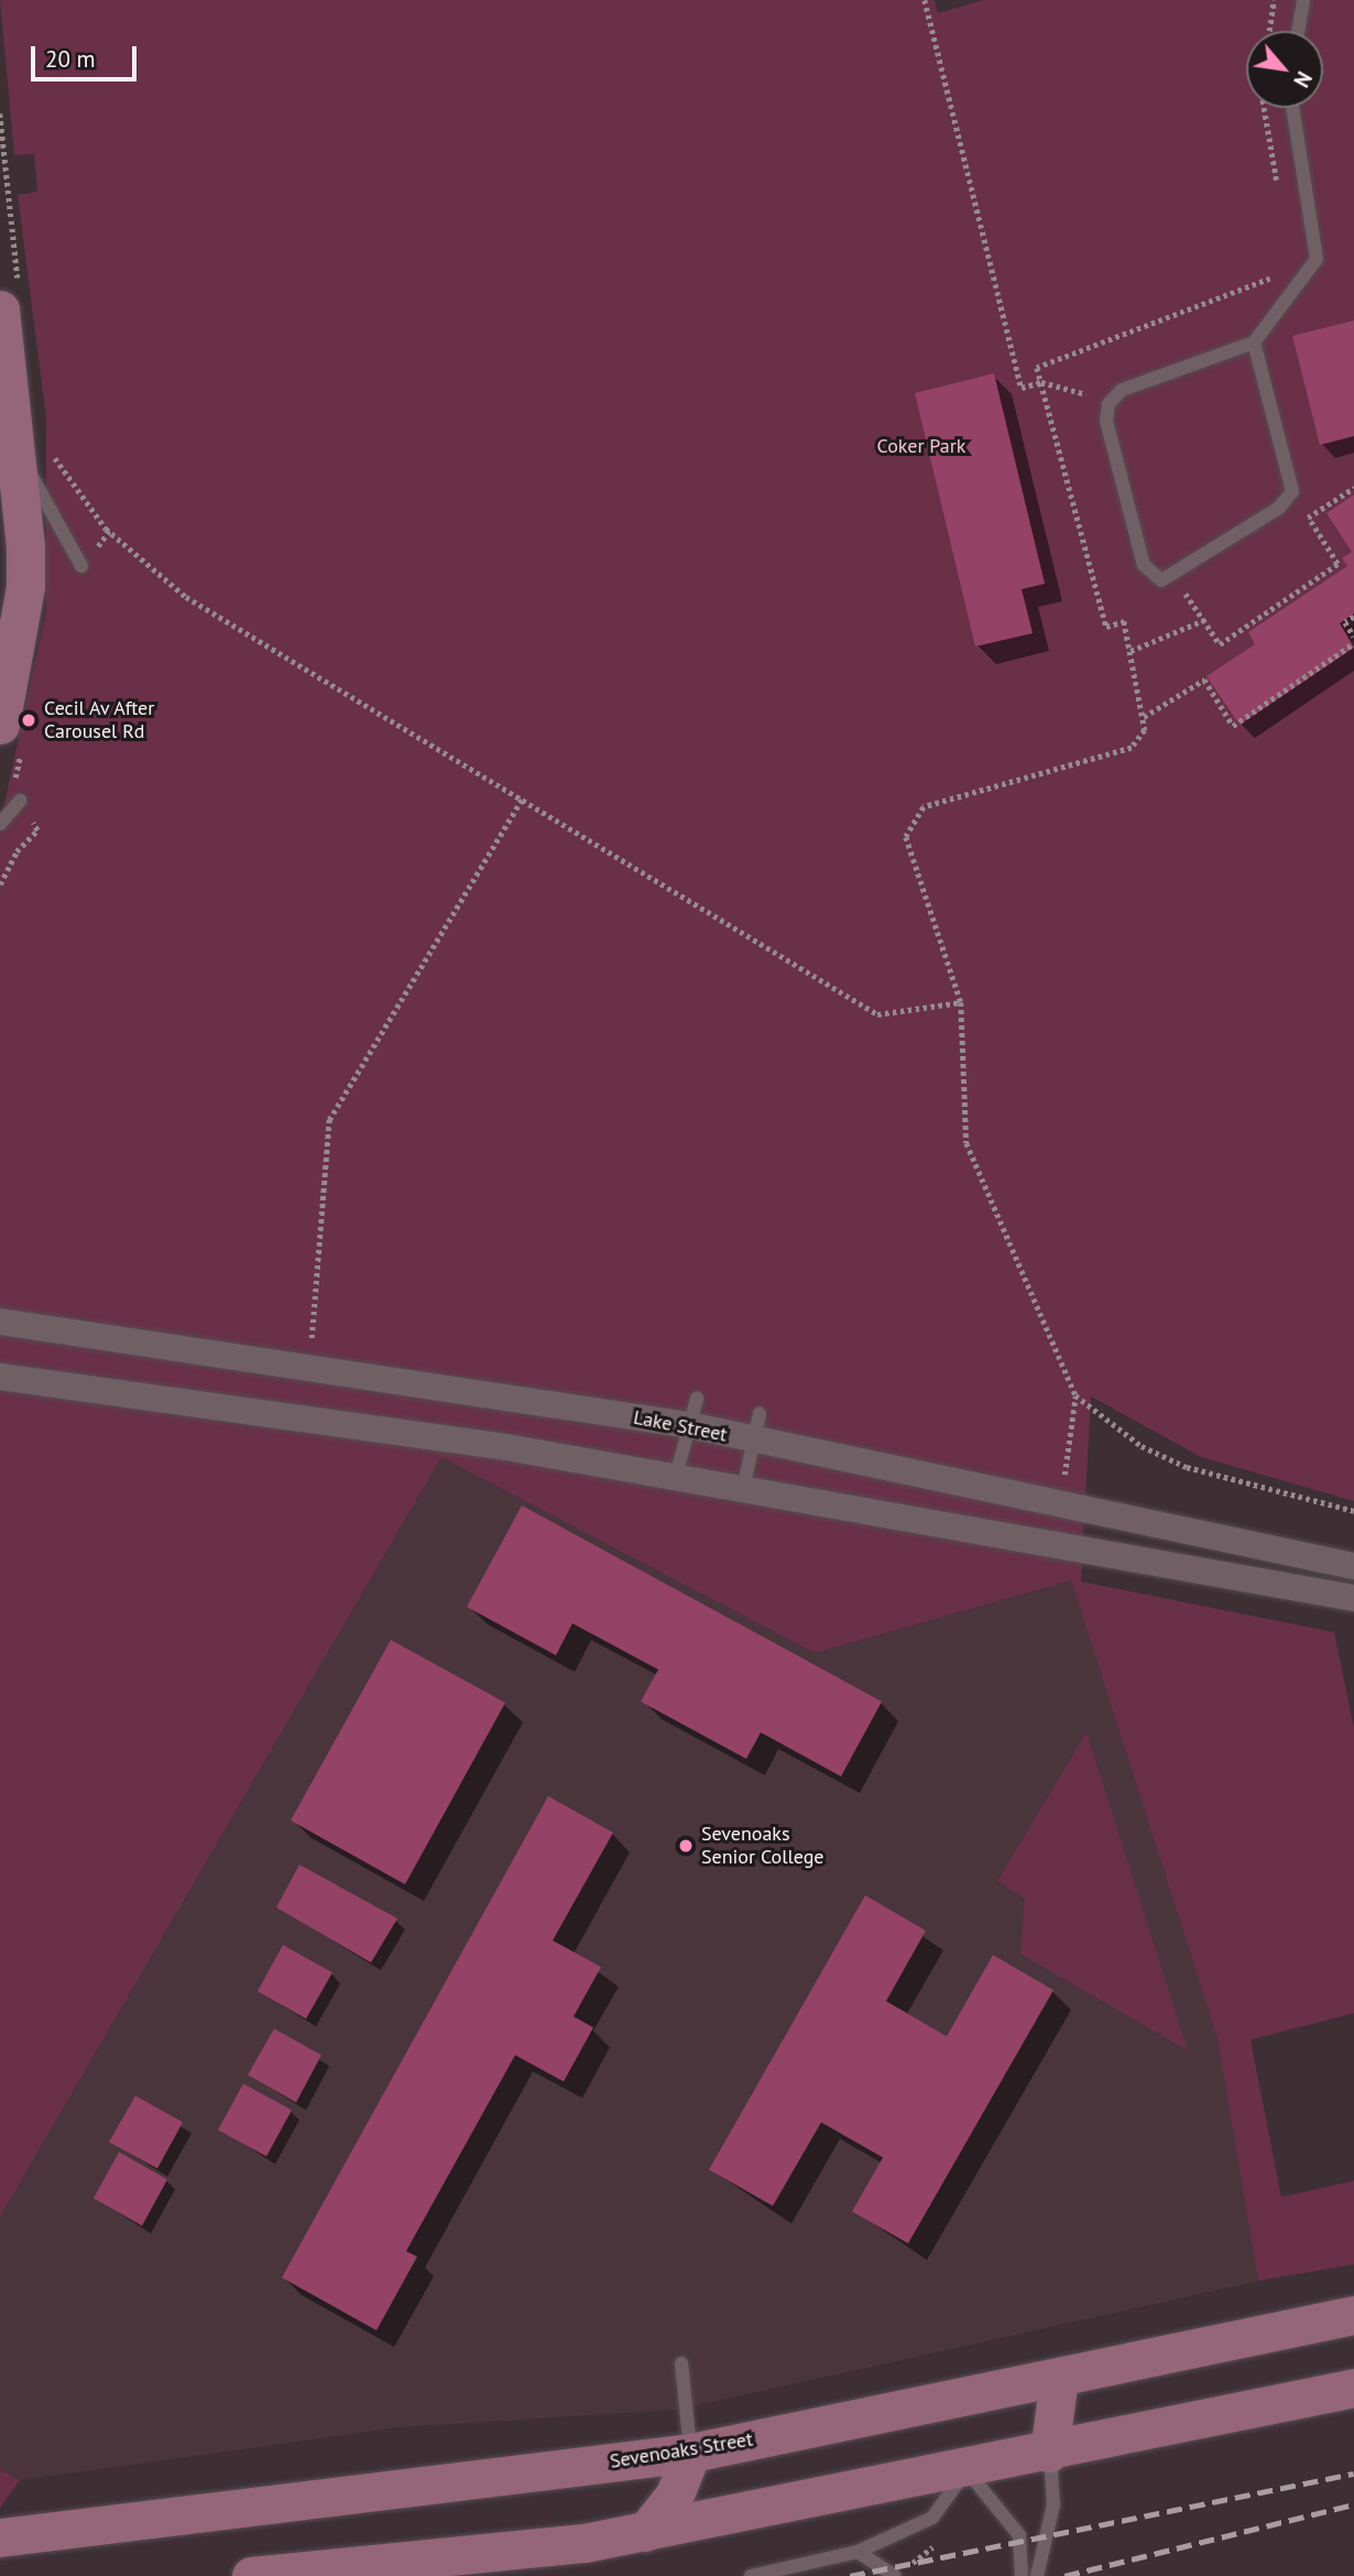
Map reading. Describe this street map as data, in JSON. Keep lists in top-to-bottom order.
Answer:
{
  "streets": {
    "main road": ["Sevenoaks Street"],
    "street": ["Lake Street"]
  },
  "parks": ["Coker Park"],
  "places": ["Cecil Av After Carousel Rd", "Sevenoaks Senior College"],
  "scale_bar": "20 m",
  "north": "bottom right"
}
